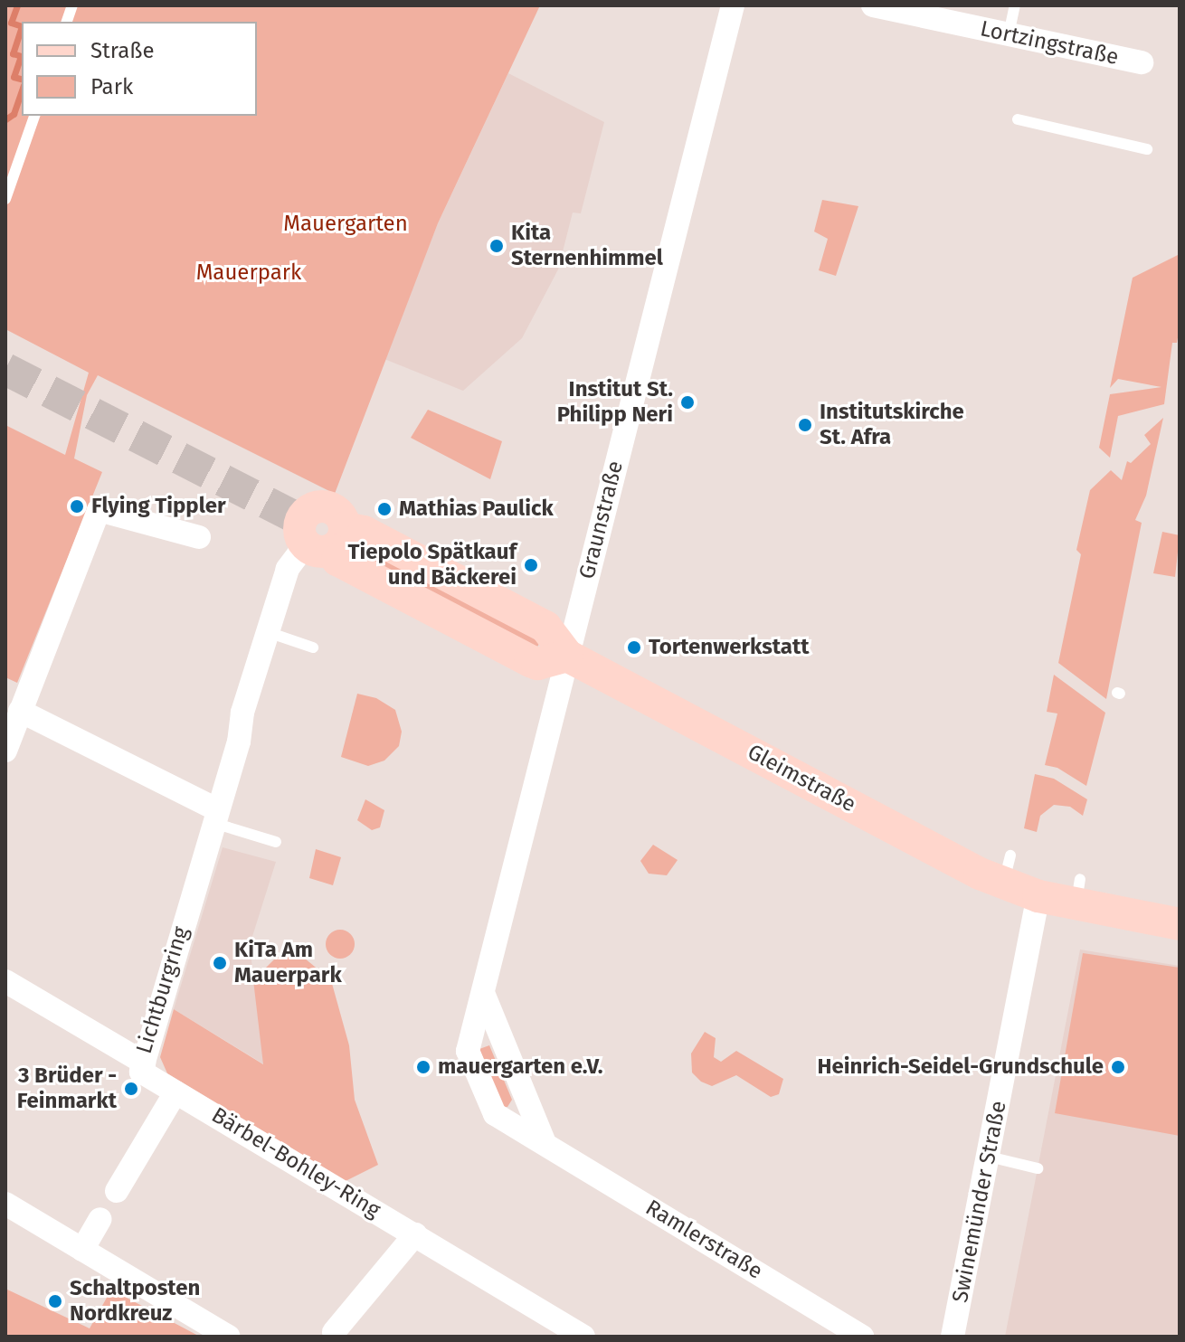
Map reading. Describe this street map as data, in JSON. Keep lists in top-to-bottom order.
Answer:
{
  "streets": {
    "street": [
      "Lortzingstraße",
      "Graunstraße",
      "Gleimstraße",
      "Lichtburgring",
      "Bärbel-Bohley-Ring",
      "Swinemünder Straße",
      "Ramlerstraße"
    ]
  },
  "crossings": [
    ["Graunstraße", "Gleimstraße"],
    ["Graunstraße", "Ramlerstraße"],
    ["Gleimstraße", "Swinemünder Straße"],
    ["Lichtburgring", "Bärbel-Bohley-Ring"]
  ],
  "parks": ["Mauergarten", "Mauerpark"],
  "places": [
    "Kita Sternenhimmel",
    "Institut St. Philipp Neri",
    "Institutskirche St. Afra",
    "Flying Tippler",
    "Mathias Paulick",
    "Tiepolo Spätkauf und Bäckerei",
    "Tortenwerkstatt",
    "KiTa Am Mauerpark",
    "mauergarten e.V.",
    "Heinrich-Seidel-Grundschule",
    "3 Brüder - Feinmarkt",
    "Schaltposten Nordkreuz"
  ],
  "legend": ["Straße", "Park"]
}
